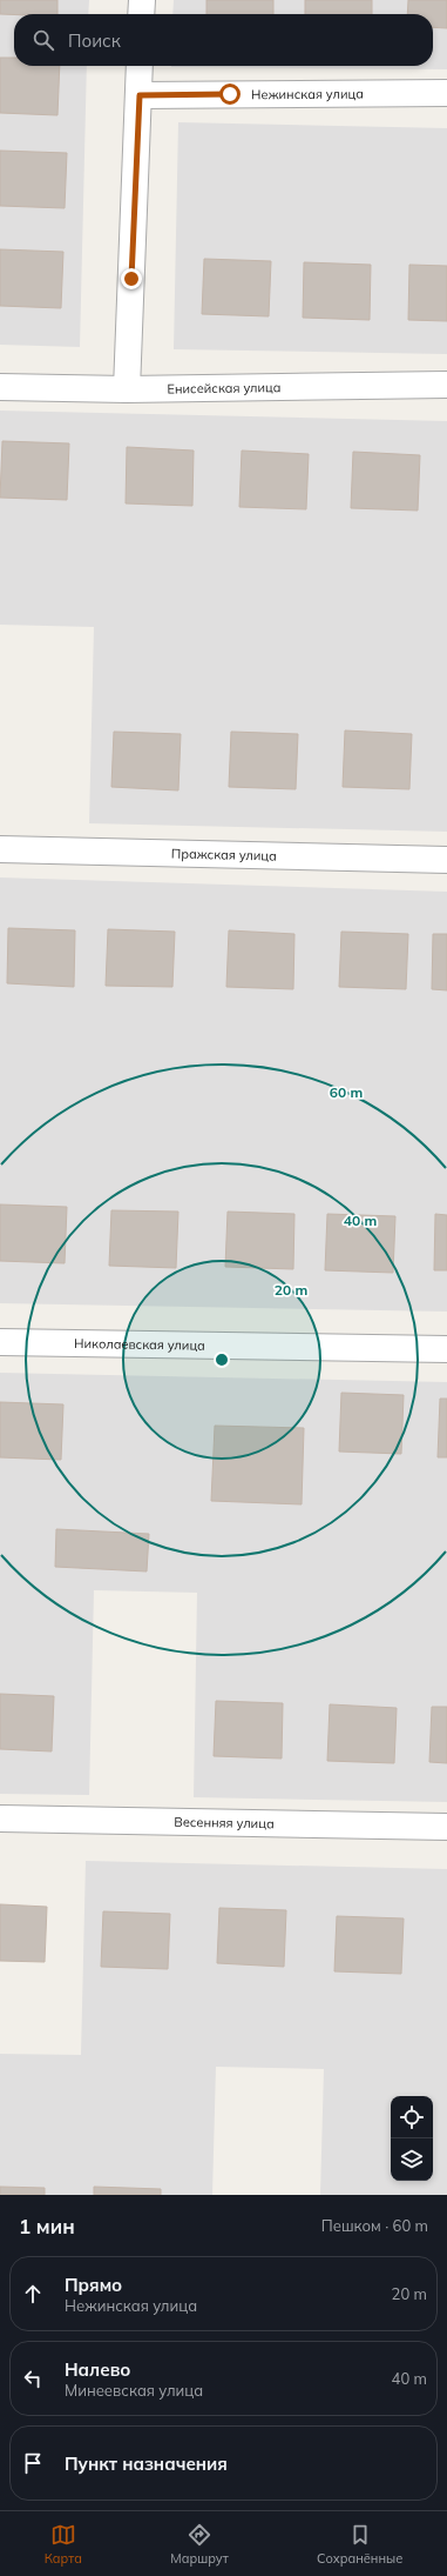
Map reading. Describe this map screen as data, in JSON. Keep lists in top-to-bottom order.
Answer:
{
  "streets": {
    "street": [
      "Нежинская улица",
      "Енисейская улица",
      "Пражская улица",
      "Николаевская улица",
      "Весенняя улица"
    ]
  },
  "page": {
    "search": "Поиск",
    "heading": ["1 мин", "Пешком · 60 m"],
    "list": [
      ["Прямо", "Нежинская улица", "20 m"],
      ["Налево", "Минеевская улица", "40 m"],
      "Пункт назначения"
    ],
    "nav": ["Карта", "Маршрут", "Сохранённые"]
  },
  "rings": ["60 m", "40 m", "20 m"]
}
